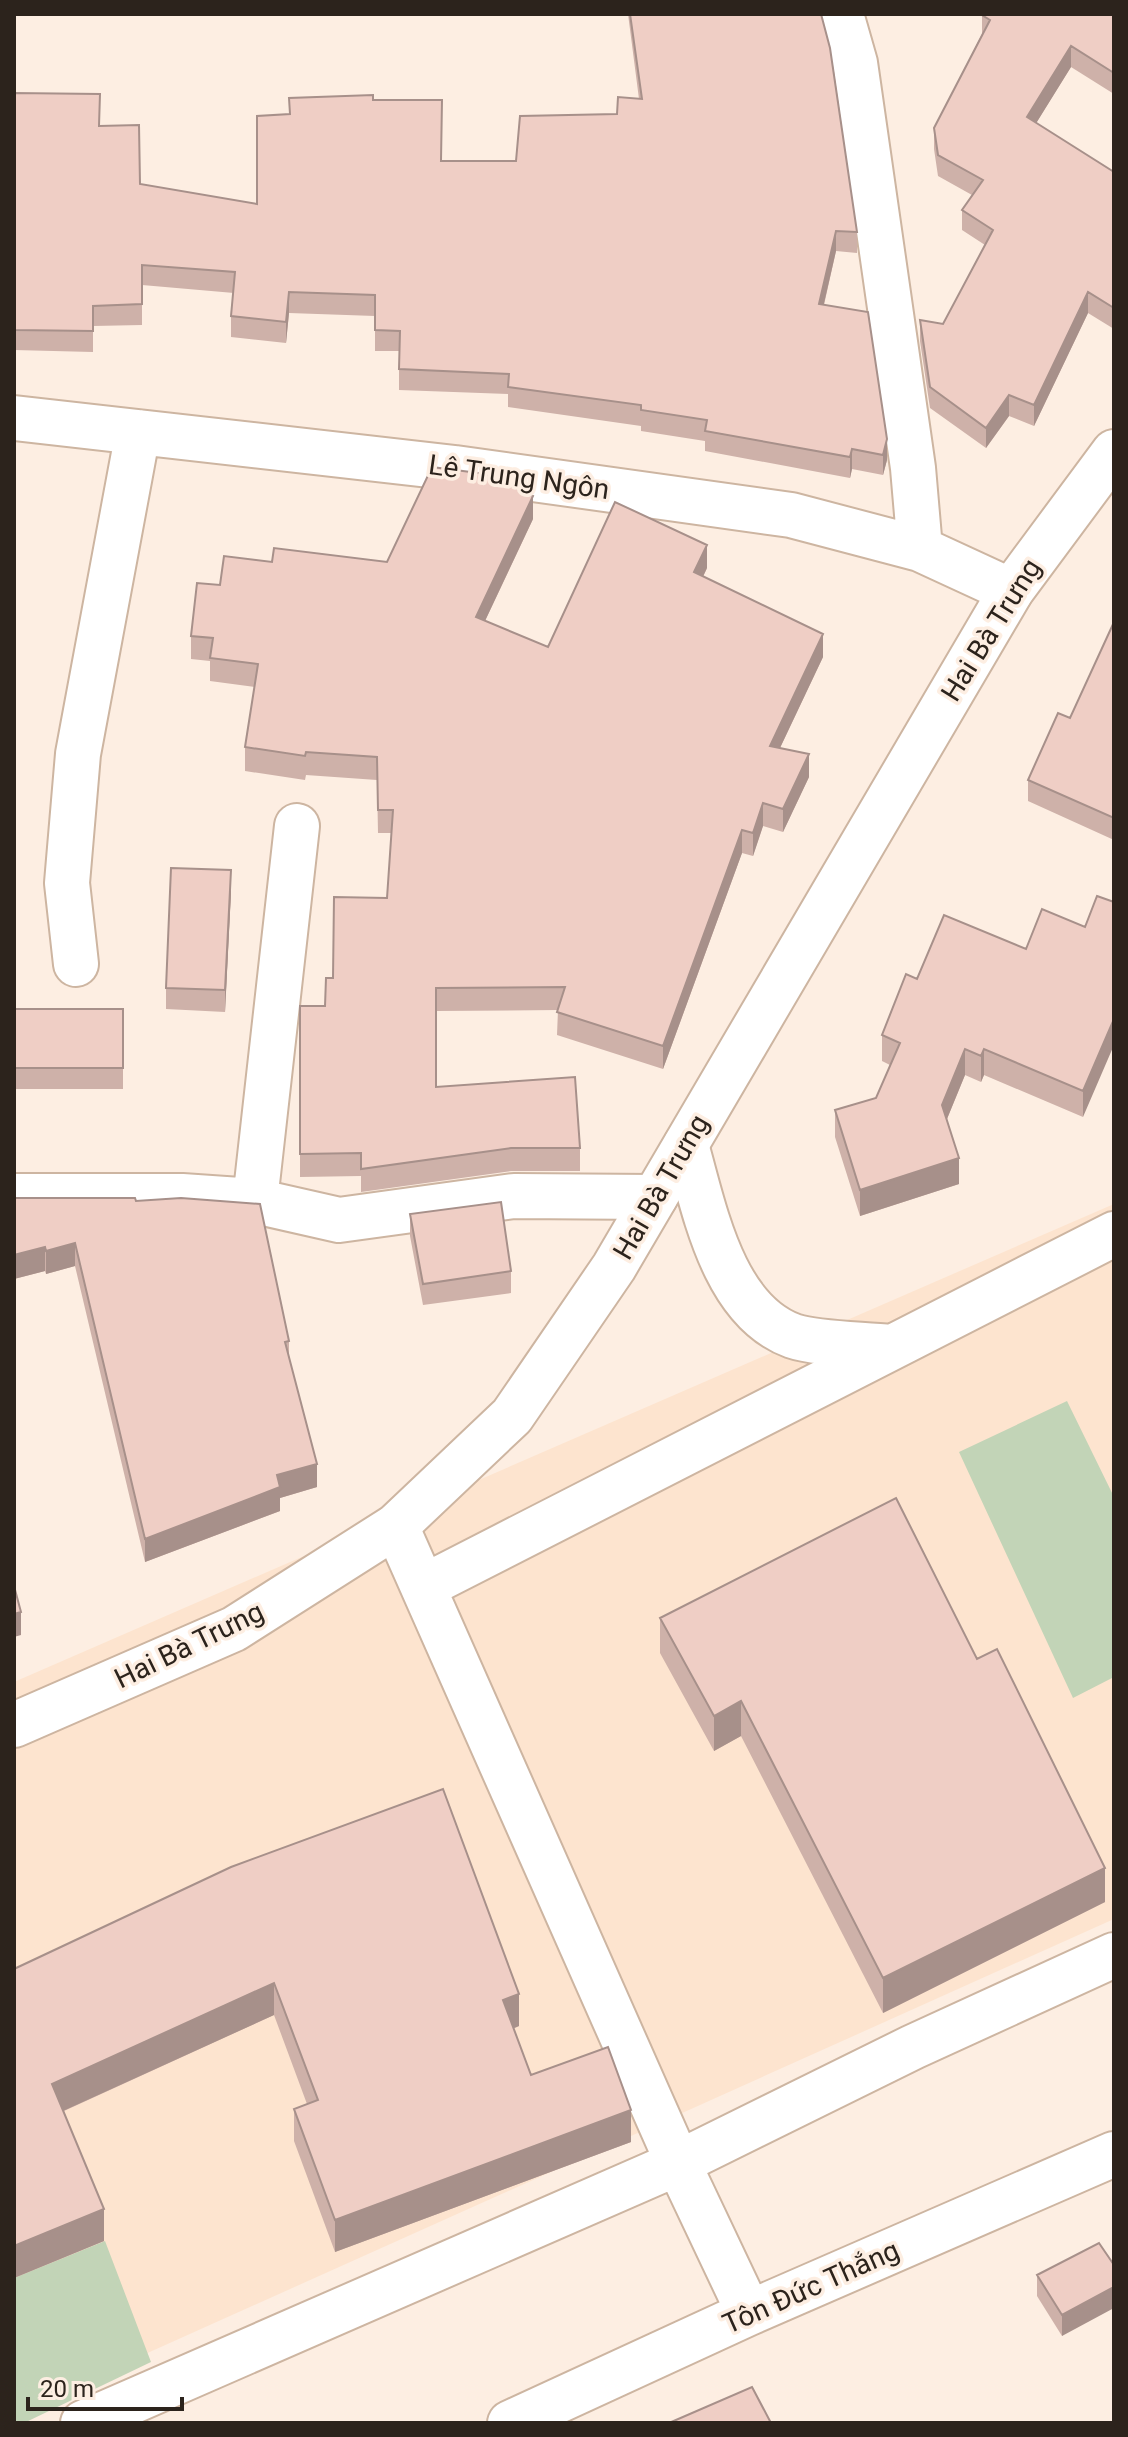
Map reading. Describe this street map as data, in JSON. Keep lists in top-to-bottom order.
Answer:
{
  "streets": {
    "street": ["Lê Trung Ngôn", "Hai Bà Trưng", "Tôn Đức Thắng"]
  },
  "crossings": [
    ["Lê Trung Ngôn", "Hai Bà Trưng"]
  ],
  "scale_bar": "20 m"
}
